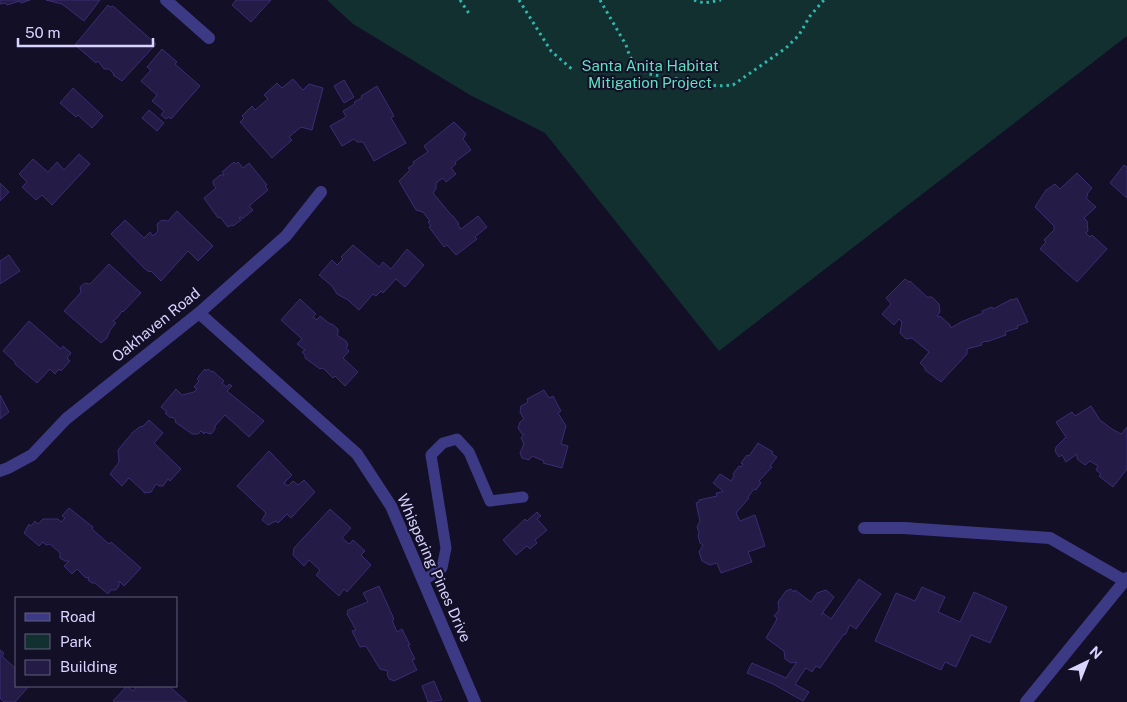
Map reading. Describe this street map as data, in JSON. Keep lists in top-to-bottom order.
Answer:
{
  "streets": {
    "street": ["Oakhaven Road", "Whispering Pines Drive"]
  },
  "crossings": [
    ["Oakhaven Road", "Whispering Pines Drive"]
  ],
  "parks": ["Santa Anita Habitat Mitigation Project"],
  "legend": ["Road", "Park", "Building"],
  "scale_bar": "50 m",
  "north": "top right"
}
